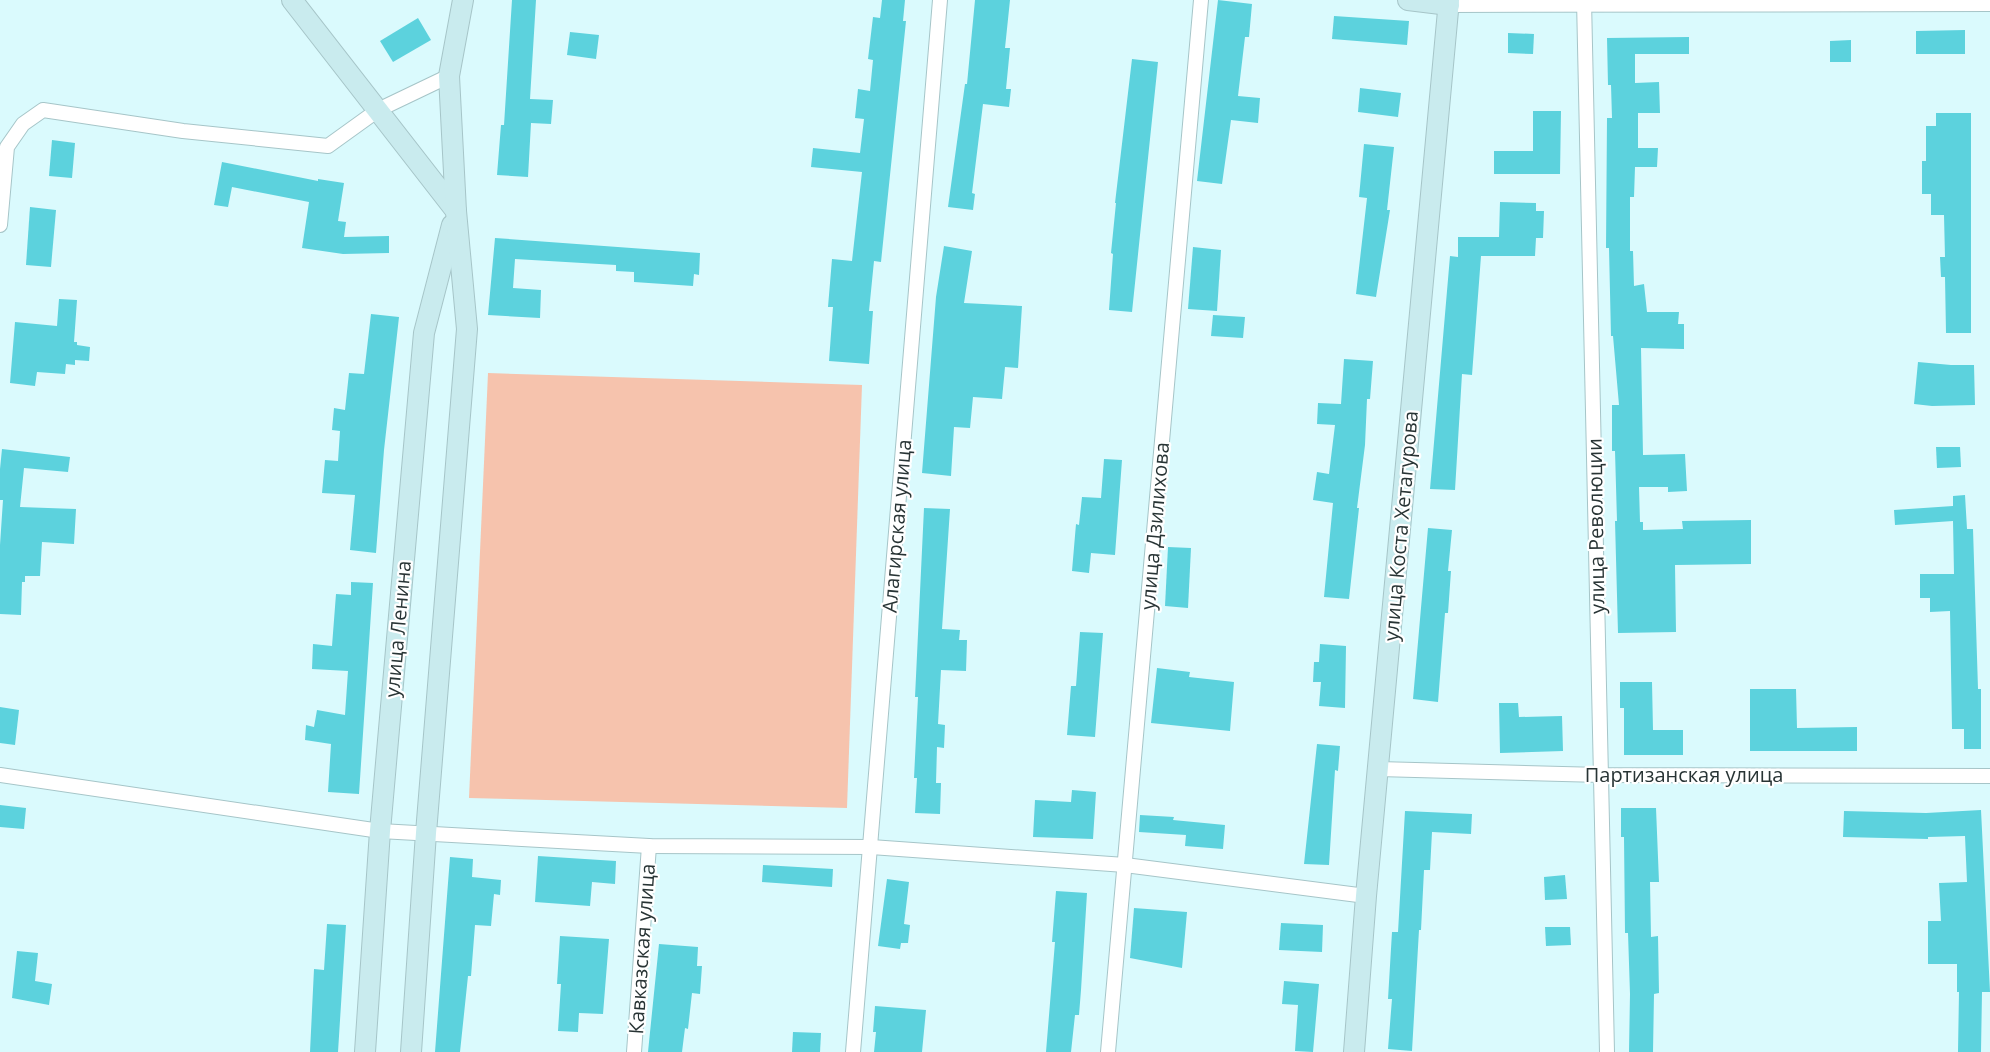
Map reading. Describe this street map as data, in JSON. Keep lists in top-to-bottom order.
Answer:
{
  "streets": {
    "street": [
      "Алагирская улица",
      "улица Дзилихова",
      "улица Коста Хетагурова",
      "улица Революции",
      "улица Ленина",
      "Партизанская улица",
      "Кавказская улица"
    ]
  },
  "crossings": [
    ["улица Коста Хетагурова", "Партизанская улица"],
    ["улица Революции", "Партизанская улица"]
  ]
}
